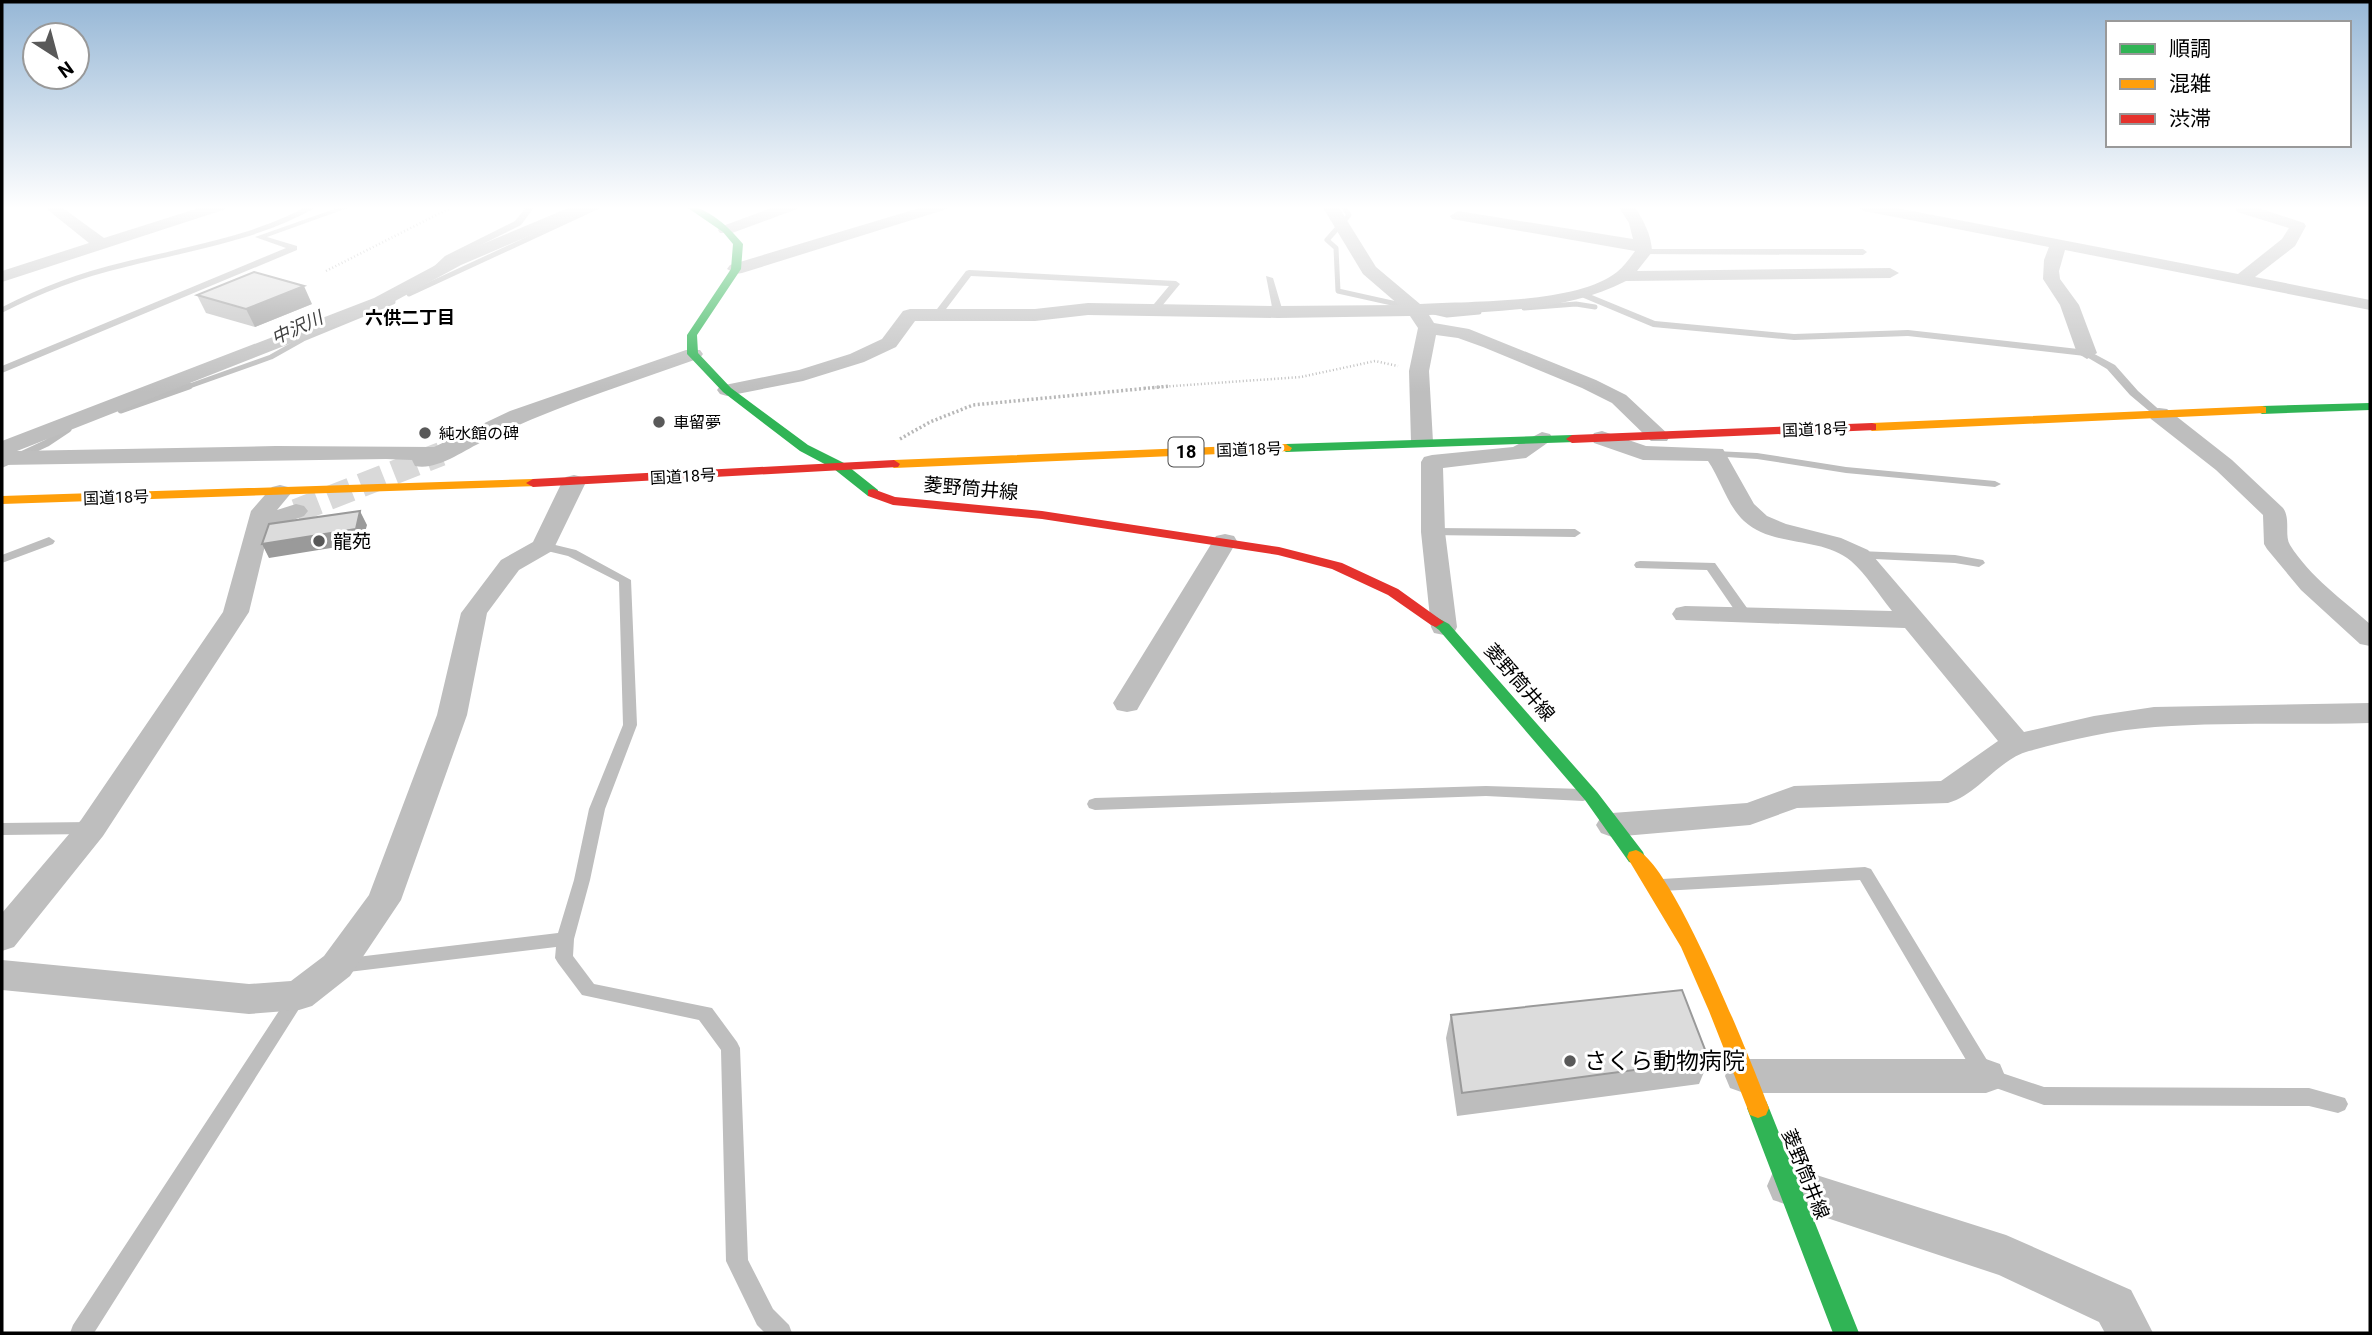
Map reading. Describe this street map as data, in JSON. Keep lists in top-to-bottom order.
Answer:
{
  "streets": {
    "main road": ["国道18号", "18", "菱野筒井線"]
  },
  "crossings": [
    ["国道18号", "菱野筒井線"]
  ],
  "districts": ["六供二丁目"],
  "water": ["中沢川"],
  "places": [
    "車留夢",
    "純水館の碑",
    "龍苑",
    "さくら動物病院"
  ],
  "legend": ["順調", "混雑", "渋滞"],
  "north": "bottom right"
}
